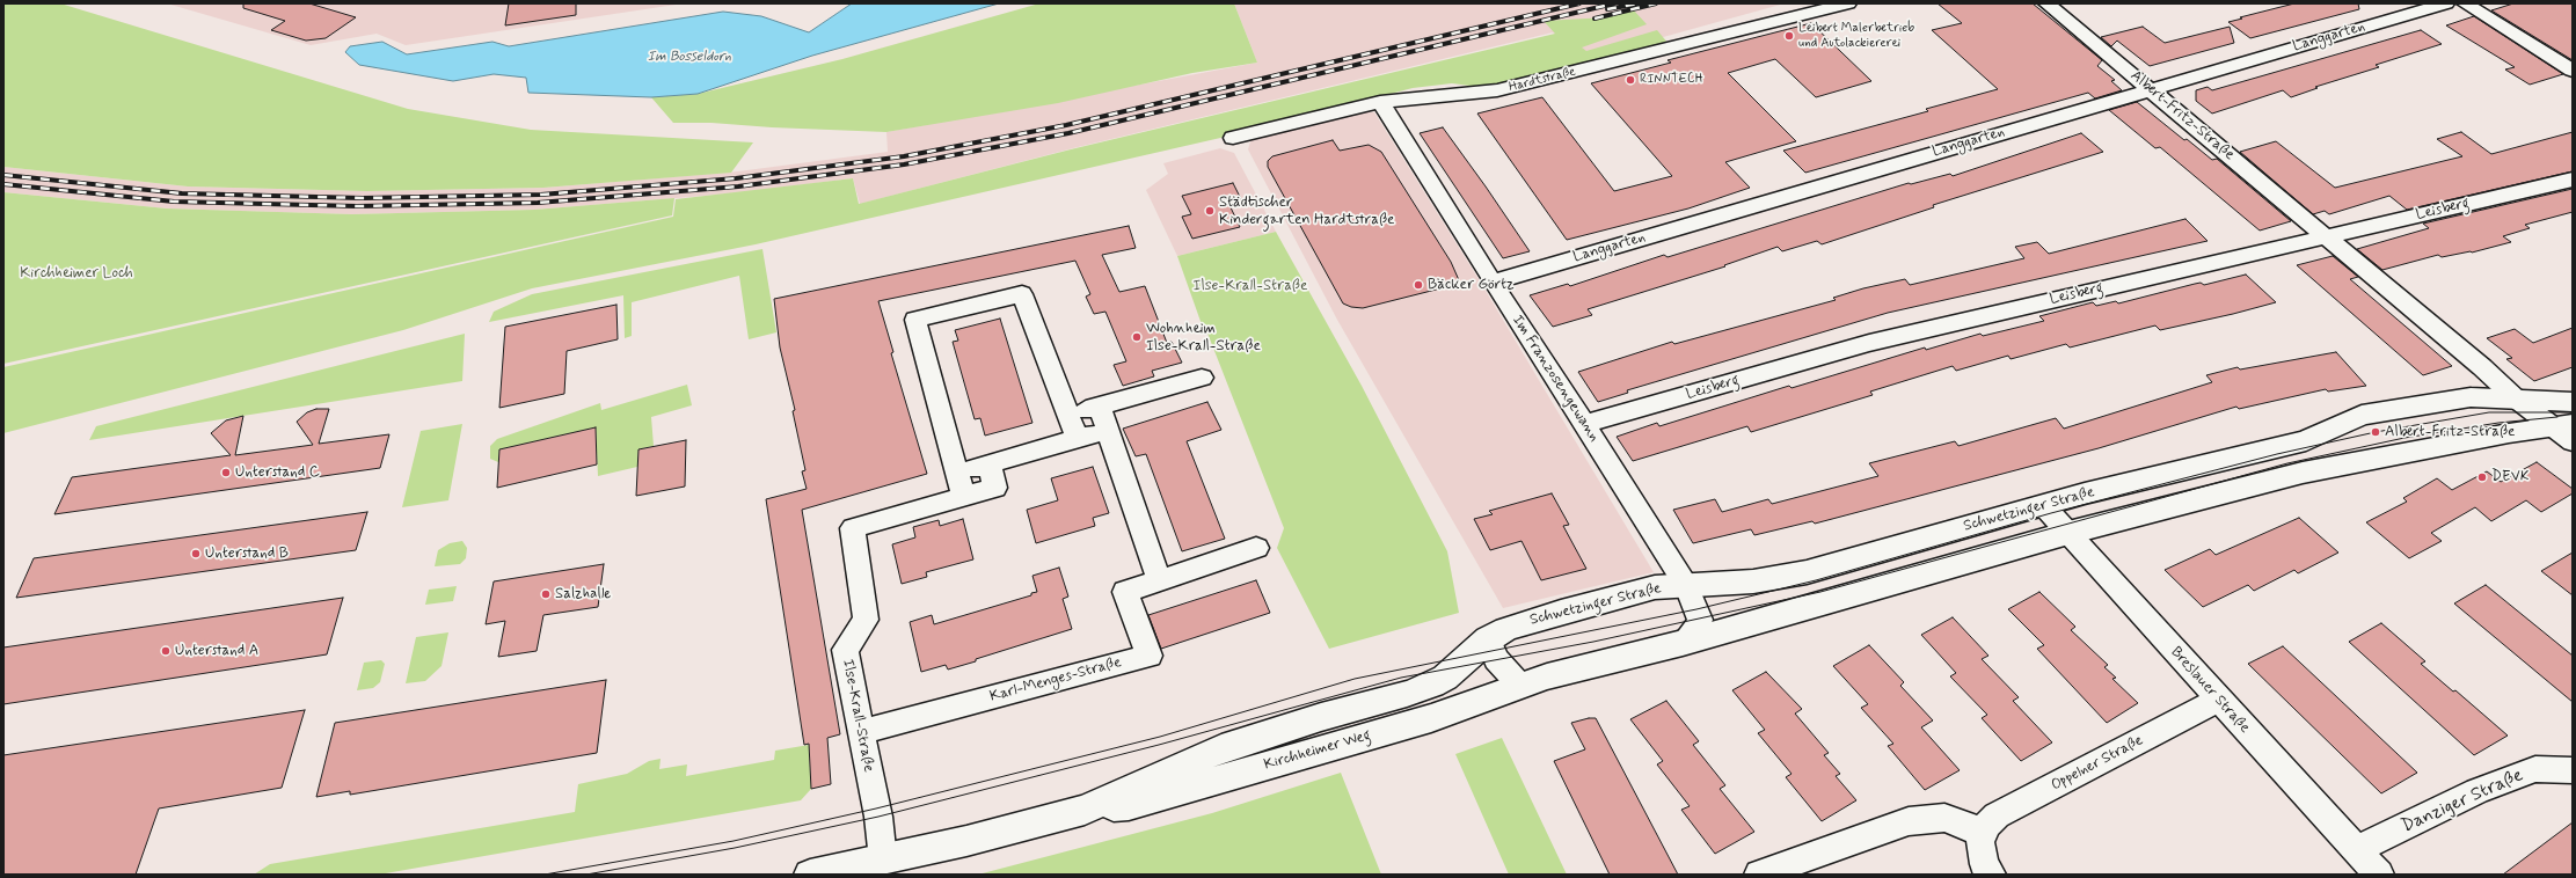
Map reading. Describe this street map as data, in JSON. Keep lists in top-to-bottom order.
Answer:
{
  "streets": {
    "street": [
      "Langgarten",
      "Hardtstraße",
      "Albert-Fritz-Straße",
      "Leisberg",
      "Im Franzosengewann",
      "Schwetzinger Straße",
      "Karl-Menges-Straße",
      "Breslauer Straße",
      "Ilse-Krall-Straße",
      "Kirchheimer Weg",
      "Oppelner Straße",
      "Danziger Straße"
    ]
  },
  "crossings": [
    ["Langgarten", "Albert-Fritz-Straße"],
    ["Langgarten", "Im Franzosengewann"],
    ["Hardtstraße", "Im Franzosengewann"],
    ["Albert-Fritz-Straße", "Leisberg"],
    ["Albert-Fritz-Straße", "Schwetzinger Straße"],
    ["Leisberg", "Im Franzosengewann"],
    ["Im Franzosengewann", "Schwetzinger Straße"],
    ["Schwetzinger Straße", "Breslauer Straße"],
    ["Schwetzinger Straße", "Kirchheimer Weg"],
    ["Karl-Menges-Straße", "Ilse-Krall-Straße"],
    ["Breslauer Straße", "Oppelner Straße"],
    ["Breslauer Straße", "Danziger Straße"],
    ["Ilse-Krall-Straße", "Kirchheimer Weg"]
  ],
  "water": ["Im Bosseldorn"],
  "parks": ["Kirchheimer Loch", "Ilse-Krall-Straße"],
  "places": [
    "Leibert Malerbetrieb und Autolackiererei",
    "RINNTECH",
    "Städtischer Kindergarten Hardtstraße",
    "Bäcker Görtz",
    "Wohnheim Ilse-Krall-Straße",
    "Albert-Fritz-Straße",
    "Unterstand C",
    "DEVK",
    "Unterstand B",
    "Salzhalle",
    "Unterstand A"
  ]
}
